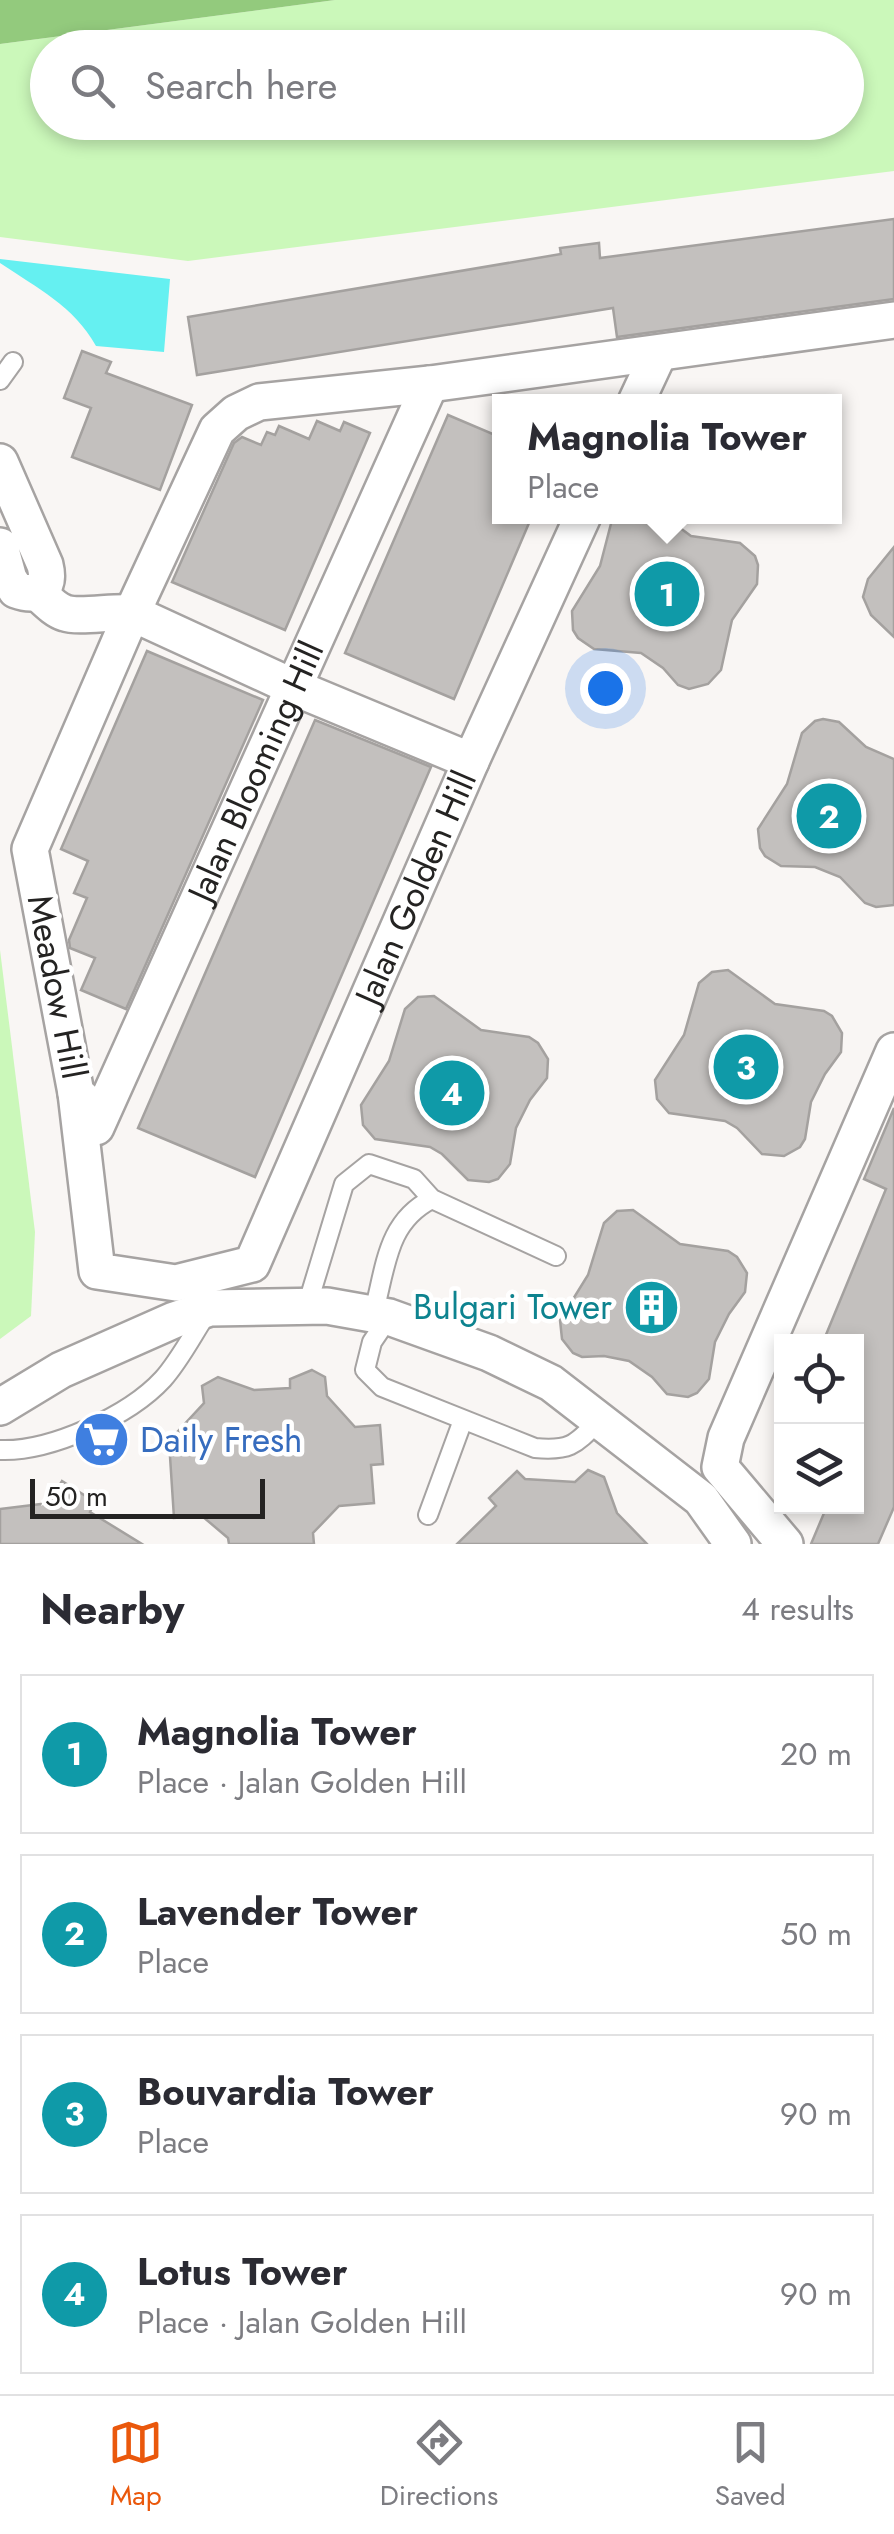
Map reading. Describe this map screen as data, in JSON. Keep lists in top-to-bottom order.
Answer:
{
  "streets": {
    "street": ["Jalan Blooming Hill", "Jalan Golden Hill", "Meadow Hill"]
  },
  "crossings": [
    ["Jalan Blooming Hill", "Jalan Golden Hill"],
    ["Jalan Blooming Hill", "Meadow Hill"]
  ],
  "places": {
    "building": ["Bulgari Tower"],
    "supermarket": ["Daily Fresh"]
  },
  "scale_bar": "50 m",
  "page": {
    "search": "Search here",
    "popup": ["Magnolia Tower", "Place"],
    "pins": [
      "1",
      "2",
      "3",
      "4"
    ],
    "scale": "50 m",
    "heading": ["Nearby", "4 results"],
    "list": [
      {
        "mark": "1",
        "name": "Magnolia Tower",
        "note": "Place · Jalan Golden Hill",
        "value": "20 m"
      },
      {
        "mark": "2",
        "name": "Lavender Tower",
        "note": "Place",
        "value": "50 m"
      },
      {
        "mark": "3",
        "name": "Bouvardia Tower",
        "note": "Place",
        "value": "90 m"
      },
      {
        "mark": "4",
        "name": "Lotus Tower",
        "note": "Place · Jalan Golden Hill",
        "value": "90 m"
      }
    ],
    "nav": ["Map", "Directions", "Saved"]
  }
}
